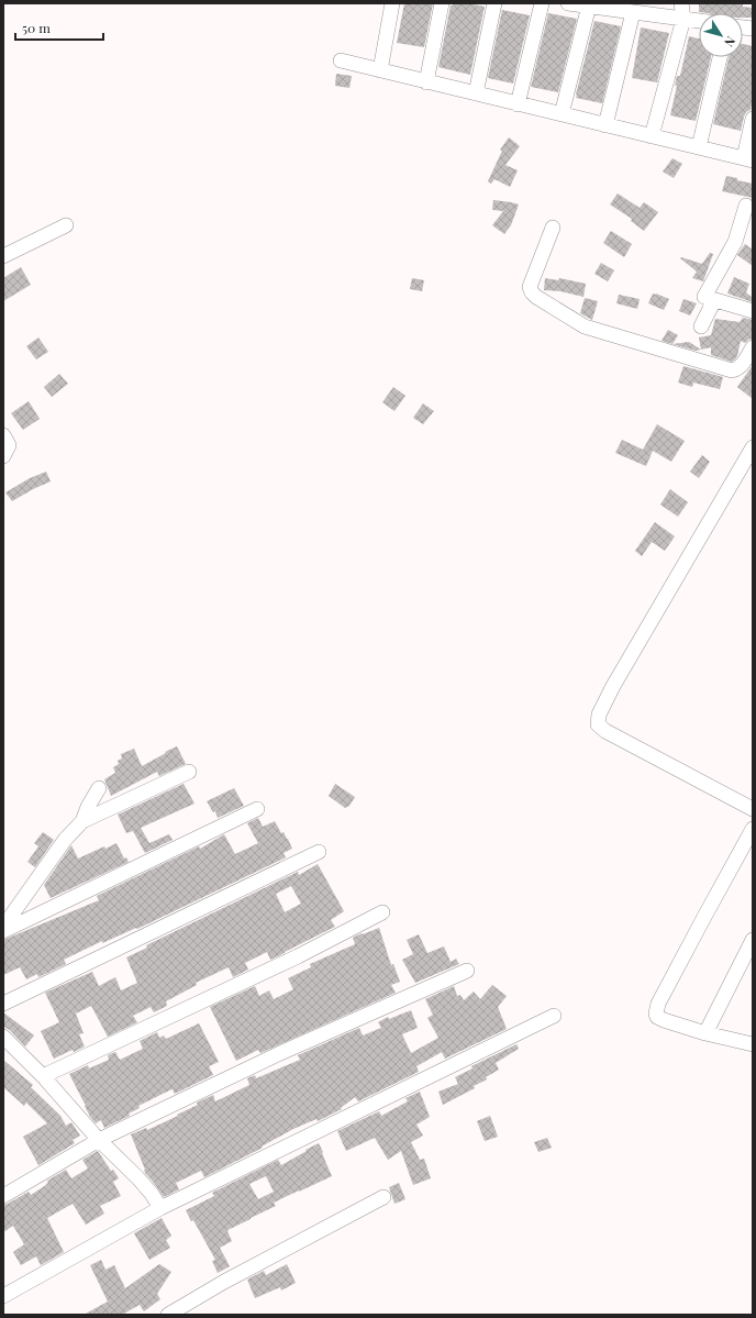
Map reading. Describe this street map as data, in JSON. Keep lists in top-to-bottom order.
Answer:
{
  "scale_bar": "50 m",
  "north": "bottom right"
}
